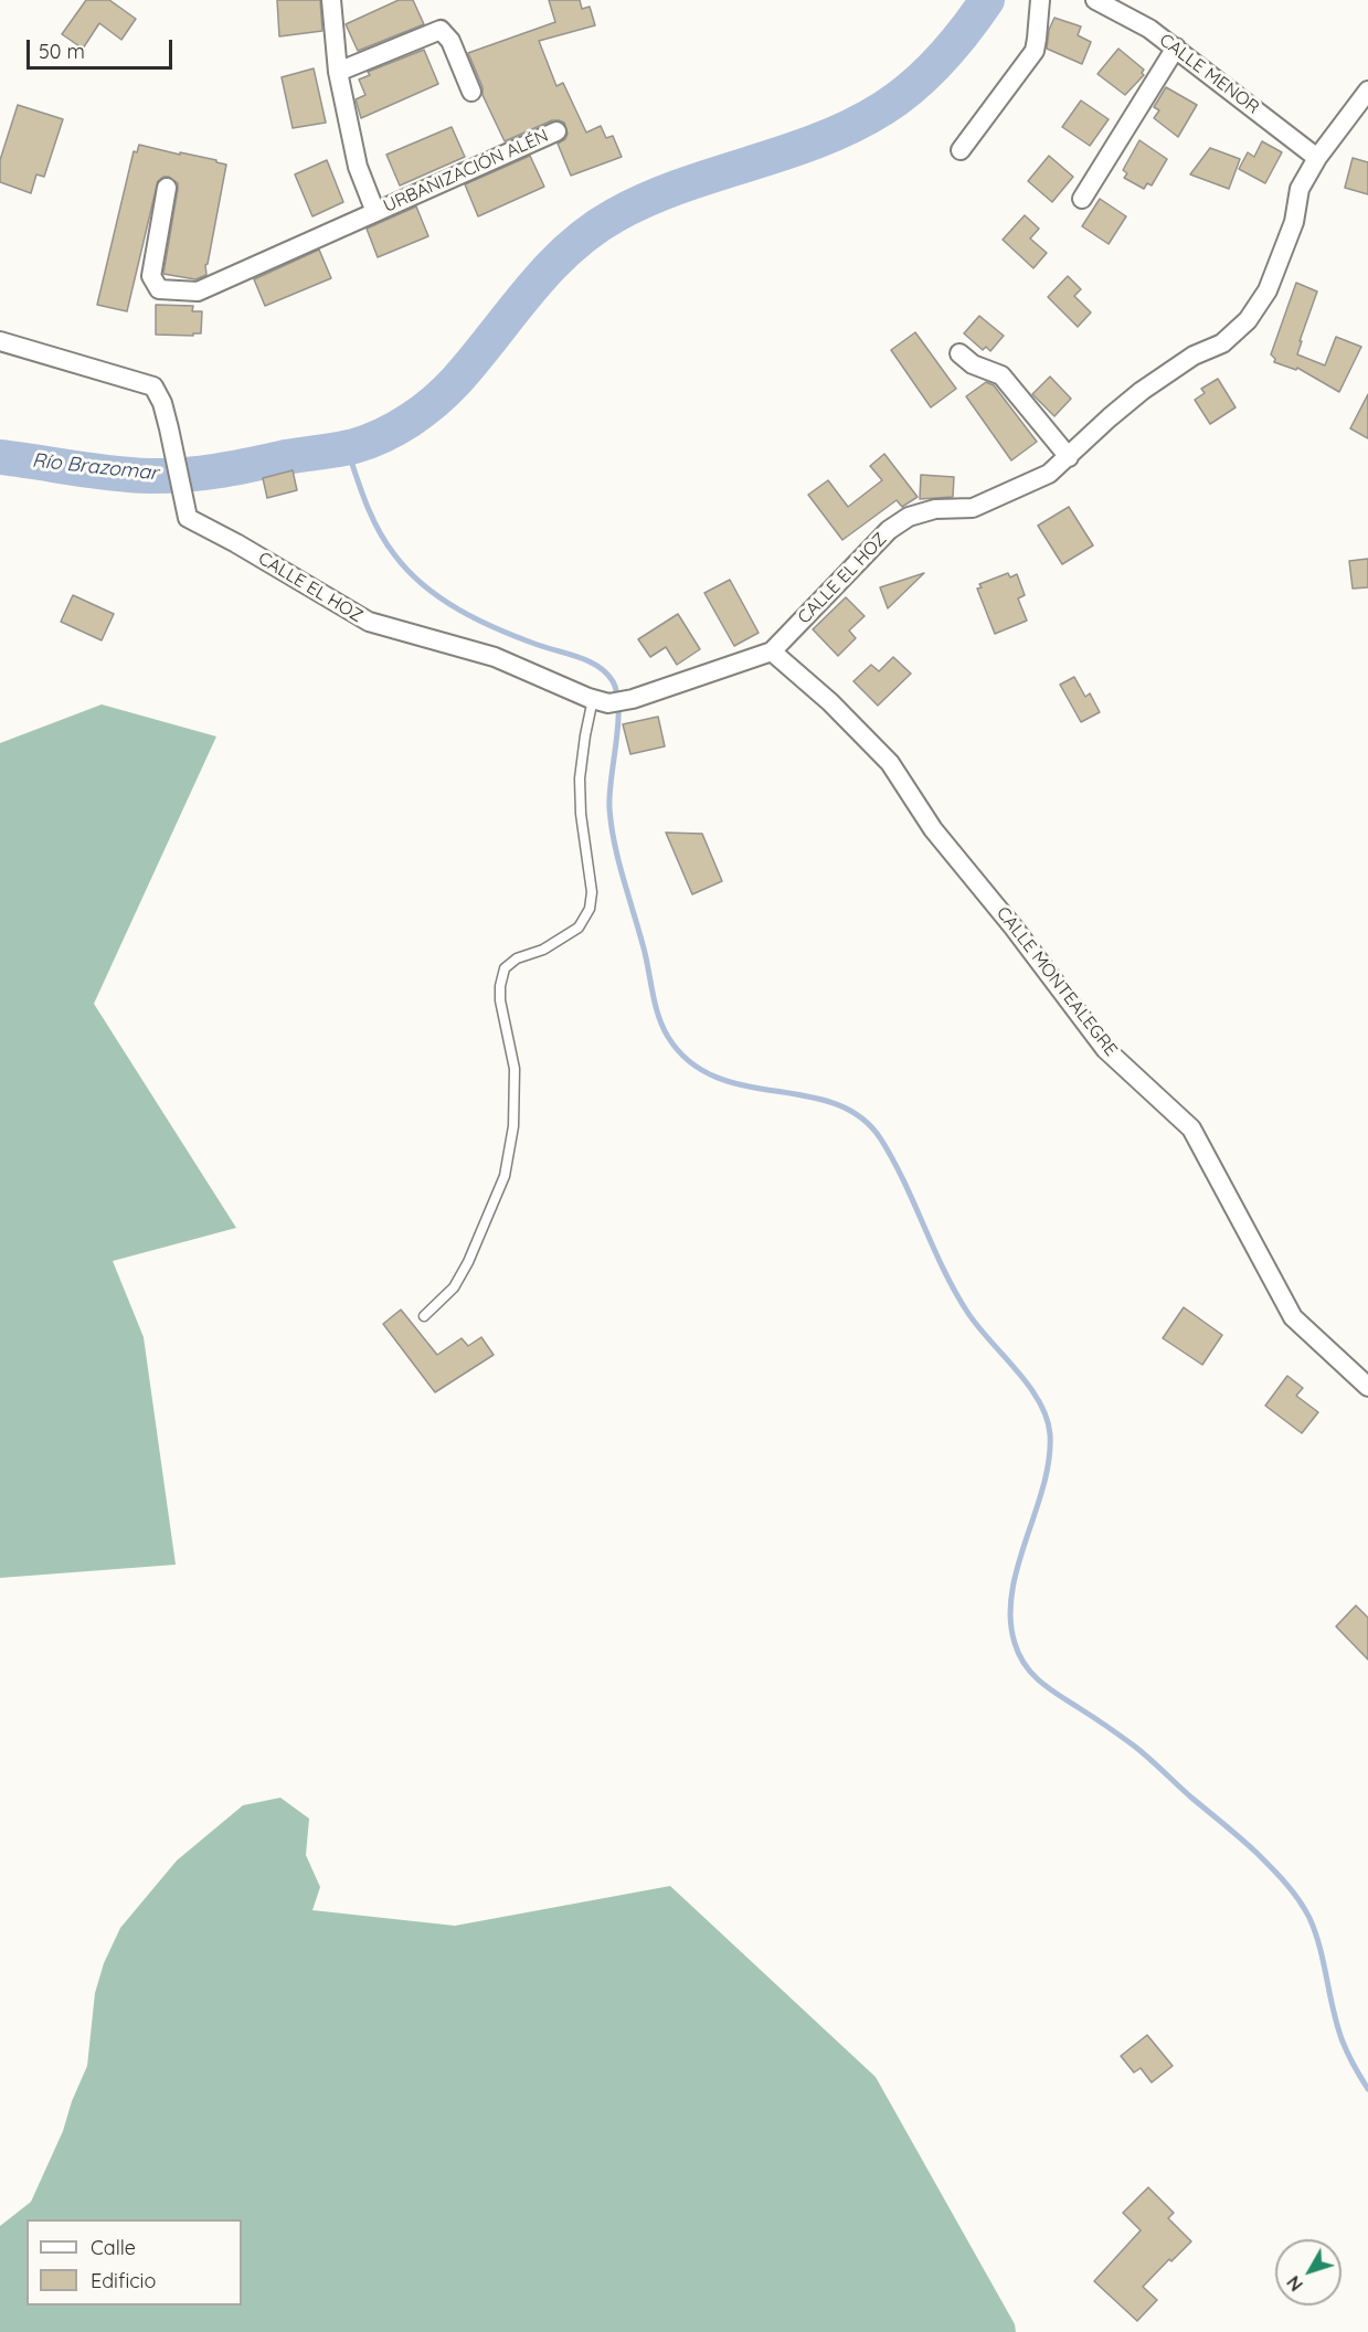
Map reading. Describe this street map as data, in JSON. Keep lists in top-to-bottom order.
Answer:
{
  "streets": {
    "street": [
      "CALLE MENOR",
      "URBANIZACIÓN ALÉN",
      "CALLE EL HOZ",
      "CALLE MONTEALEGRE"
    ]
  },
  "crossings": [
    ["CALLE MENOR", "CALLE EL HOZ"],
    ["CALLE EL HOZ", "CALLE MONTEALEGRE"]
  ],
  "water": ["Río Brazomar"],
  "legend": ["Calle", "Edificio"],
  "scale_bar": "50 m",
  "north": "bottom left"
}
